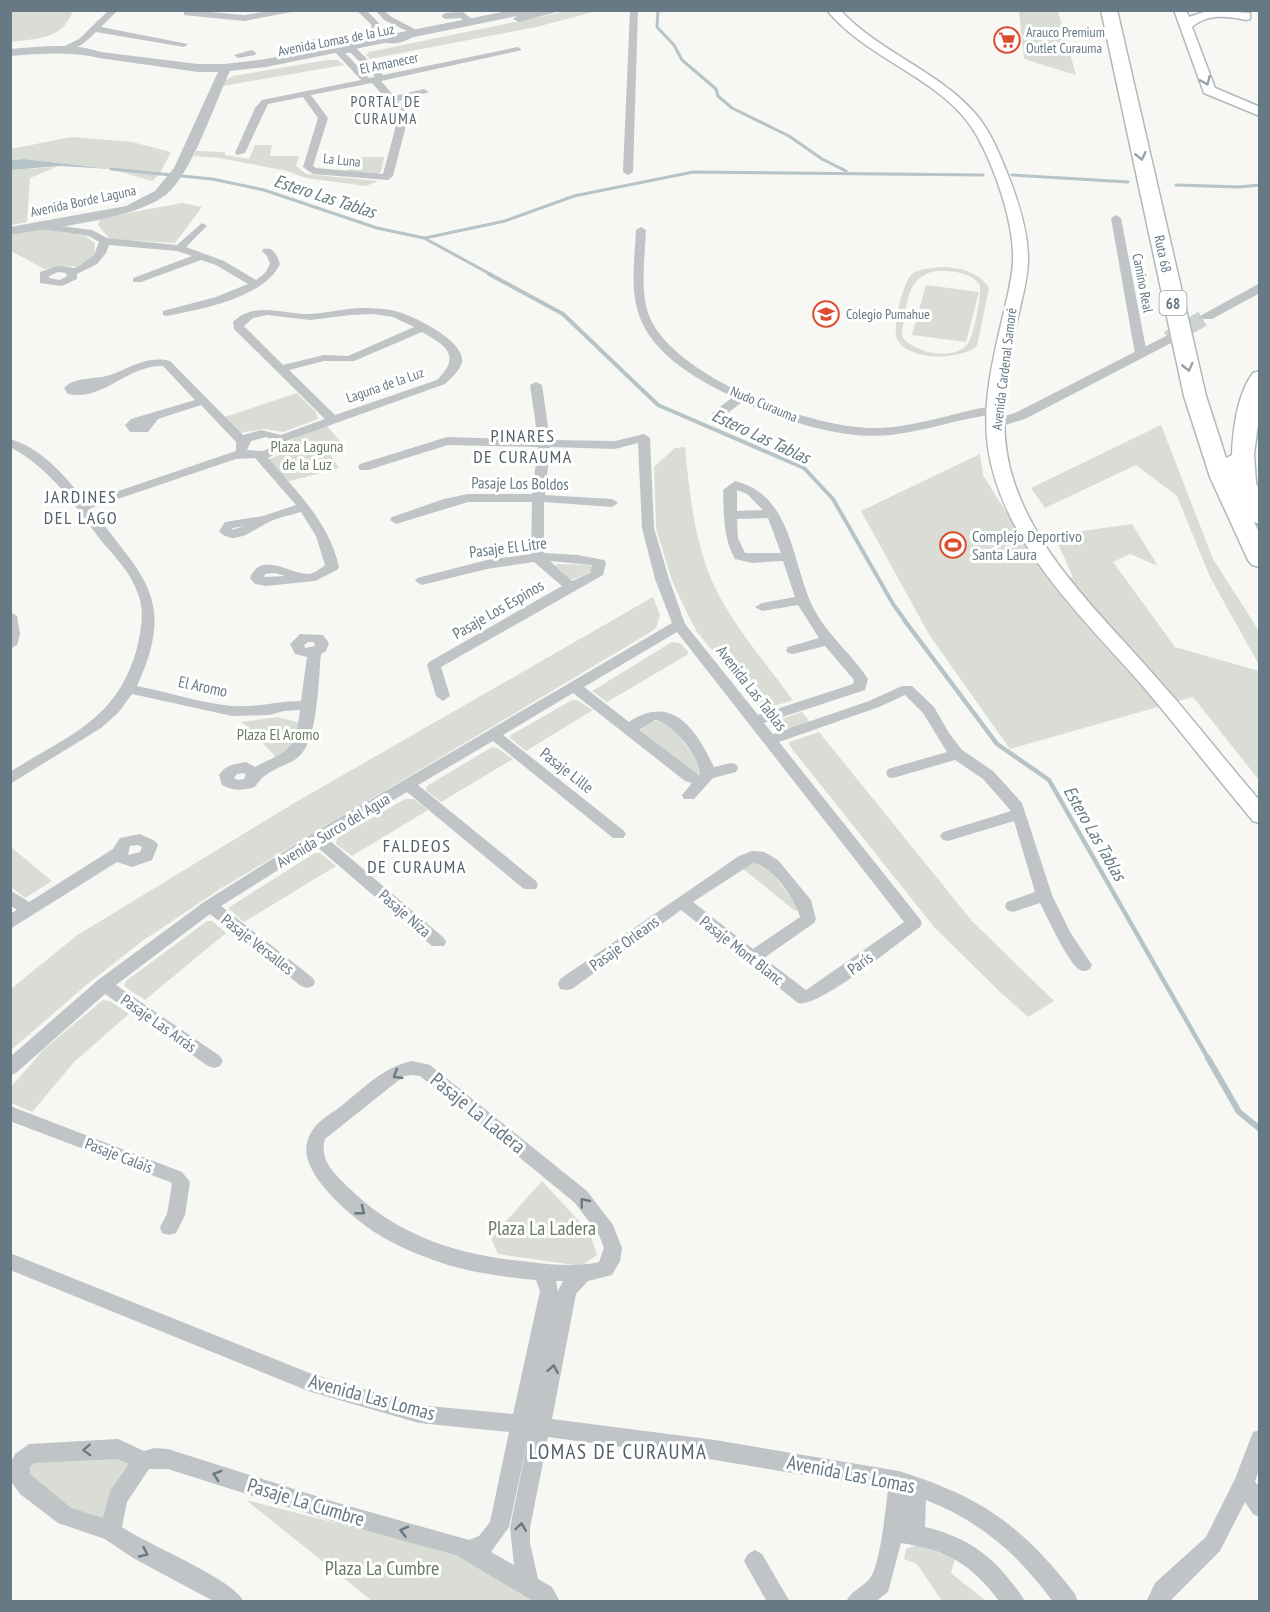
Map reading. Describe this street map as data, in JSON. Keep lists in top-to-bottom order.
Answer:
{
  "streets": {
    "highway": ["Ruta 68", "68"],
    "main road": ["Avenida Cardenal Samoré"],
    "street": [
      "Avenida Lomas de la Luz",
      "El Amanecer",
      "La Luna",
      "Avenida Borde Laguna",
      "Camino Real",
      "Laguna de la Luz",
      "Nudo Curauma",
      "Pasaje Los Boldos",
      "Pasaje El Litre",
      "Pasaje Los Espinos",
      "El Aromo",
      "Avenida Las Tablas",
      "Pasaje Lille",
      "Avenida Surco del Agua",
      "Pasaje Niza",
      "Pasaje Orleans",
      "Pasaje Versalles",
      "Pasaje Mont Blanc",
      "París",
      "Pasaje Las Arrás",
      "Pasaje La Ladera",
      "Pasaje Calais",
      "Avenida Las Lomas",
      "Pasaje La Cumbre"
    ]
  },
  "crossings": [
    ["Avenida Lomas de la Luz", "Avenida Borde Laguna"],
    ["El Amanecer", "La Luna"],
    ["Camino Real", "Nudo Curauma"],
    ["Avenida Cardenal Samoré", "Nudo Curauma"],
    ["Pasaje El Litre", "Pasaje Los Espinos"],
    ["Avenida Las Tablas", "Avenida Surco del Agua"],
    ["Avenida Las Tablas", "París"],
    ["Pasaje Lille", "Avenida Surco del Agua"],
    ["Avenida Surco del Agua", "Pasaje Niza"],
    ["Avenida Surco del Agua", "Pasaje Versalles"],
    ["Avenida Surco del Agua", "Pasaje Las Arrás"],
    ["Pasaje Orleans", "Pasaje Mont Blanc"],
    ["Pasaje Mont Blanc", "París"]
  ],
  "districts": [
    "PORTAL DE CURAUMA",
    "PINARES DE CURAUMA",
    "JARDINES DEL LAGO",
    "FALDEOS DE CURAUMA",
    "LOMAS DE CURAUMA"
  ],
  "water": ["Estero Las Tablas"],
  "parks": [
    "Plaza Laguna de la Luz",
    "Plaza El Aromo",
    "Plaza La Ladera",
    "Plaza La Cumbre"
  ],
  "places": {
    "supermarket": ["Arauco Premium Outlet Curauma"],
    "school or university": ["Colegio Pumahue"],
    "sports": ["Complejo Deportivo Santa Laura"]
  }
}
